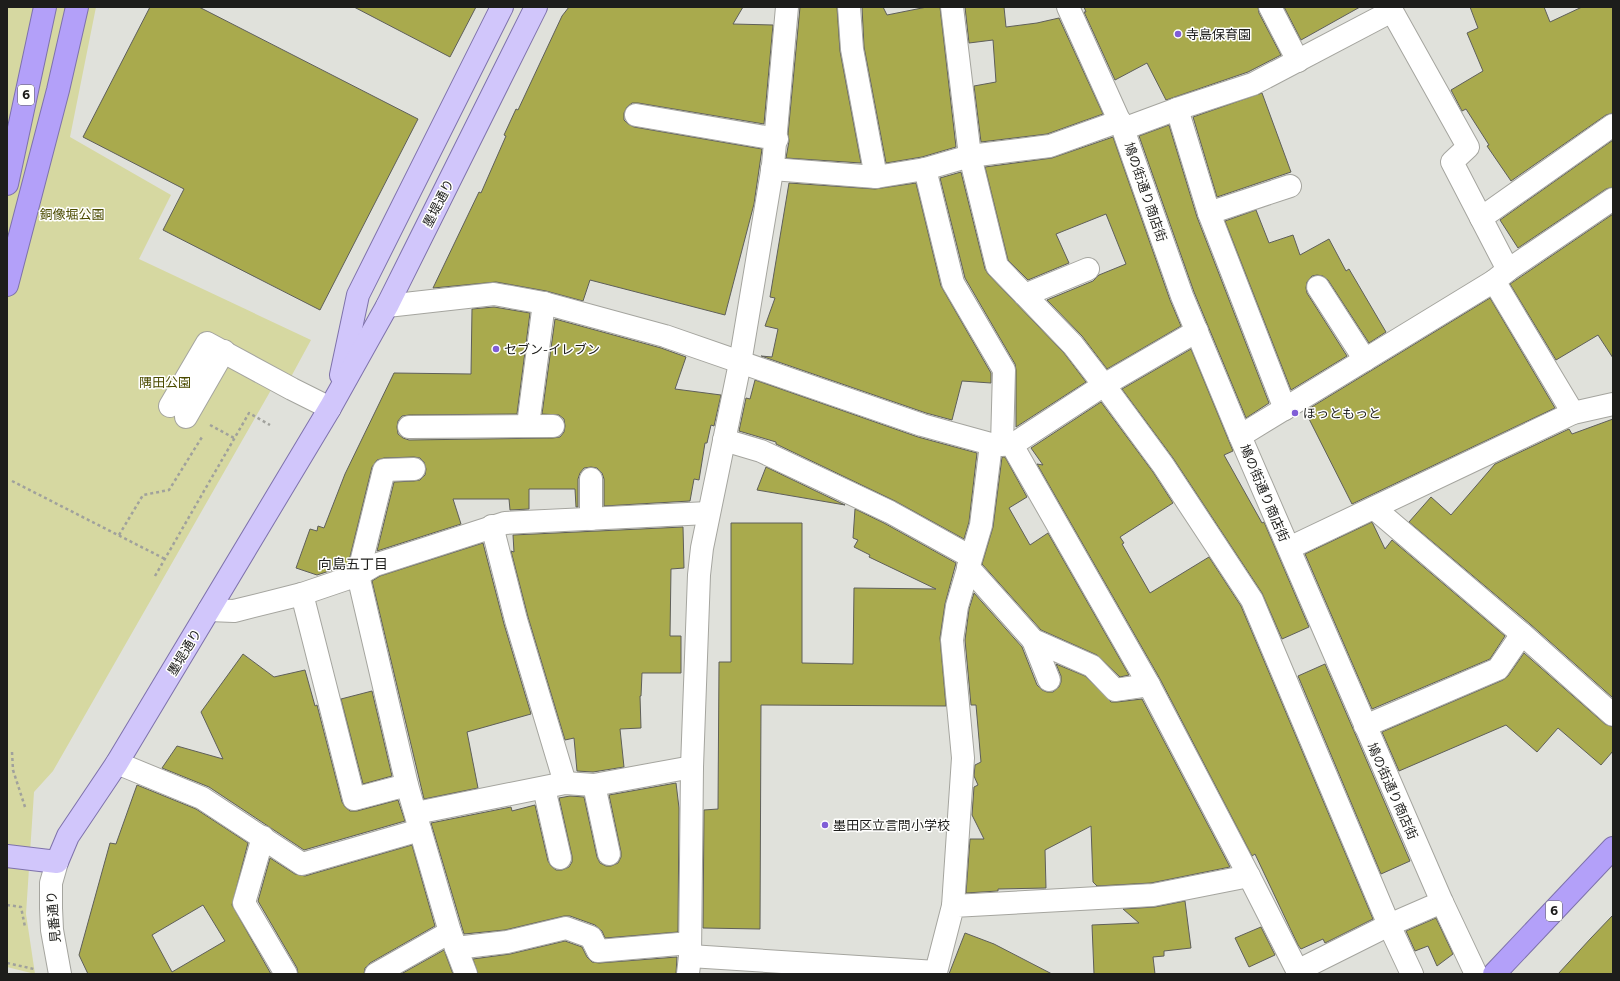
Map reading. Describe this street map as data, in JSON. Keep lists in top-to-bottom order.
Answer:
{
  "streets": {
    "highway": ["6"],
    "main road": ["墨堤通り"],
    "street": ["鳩の街通り商店街", "見番通り"]
  },
  "crossings": [
    ["墨堤通り", "見番通り"]
  ],
  "districts": ["向島五丁目"],
  "parks": ["銅像堀公園", "隅田公園"],
  "places": [
    "寺島保育園",
    "セブン-イレブン",
    "ほっともっと",
    "墨田区立言問小学校"
  ]
}
